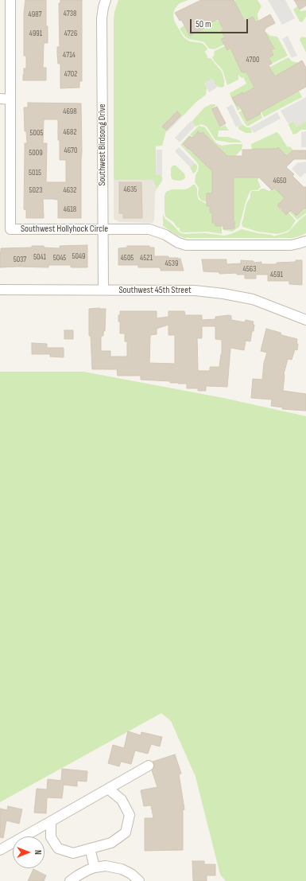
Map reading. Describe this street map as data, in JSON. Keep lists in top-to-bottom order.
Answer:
{
  "streets": {
    "street": ["Southwest Birdsong Drive", "Southwest Hollyhock Circle", "Southwest 45th Street"]
  },
  "crossings": [
    ["Southwest Birdsong Drive", "Southwest Hollyhock Circle"],
    ["Southwest Birdsong Drive", "Southwest 45th Street"]
  ],
  "house_numbers": [
    "4738",
    "4987",
    "4991",
    "4726",
    "4714",
    "4700",
    "4702",
    "4698",
    "4682",
    "5005",
    "4670",
    "5009",
    "5015",
    "4650",
    "4635",
    "5023",
    "4632",
    "4618",
    "5049",
    "5041",
    "5045",
    "4505",
    "4521",
    "5037",
    "4539",
    "4563",
    "4591"
  ],
  "scale_bar": "50 m",
  "north": "right"
}
